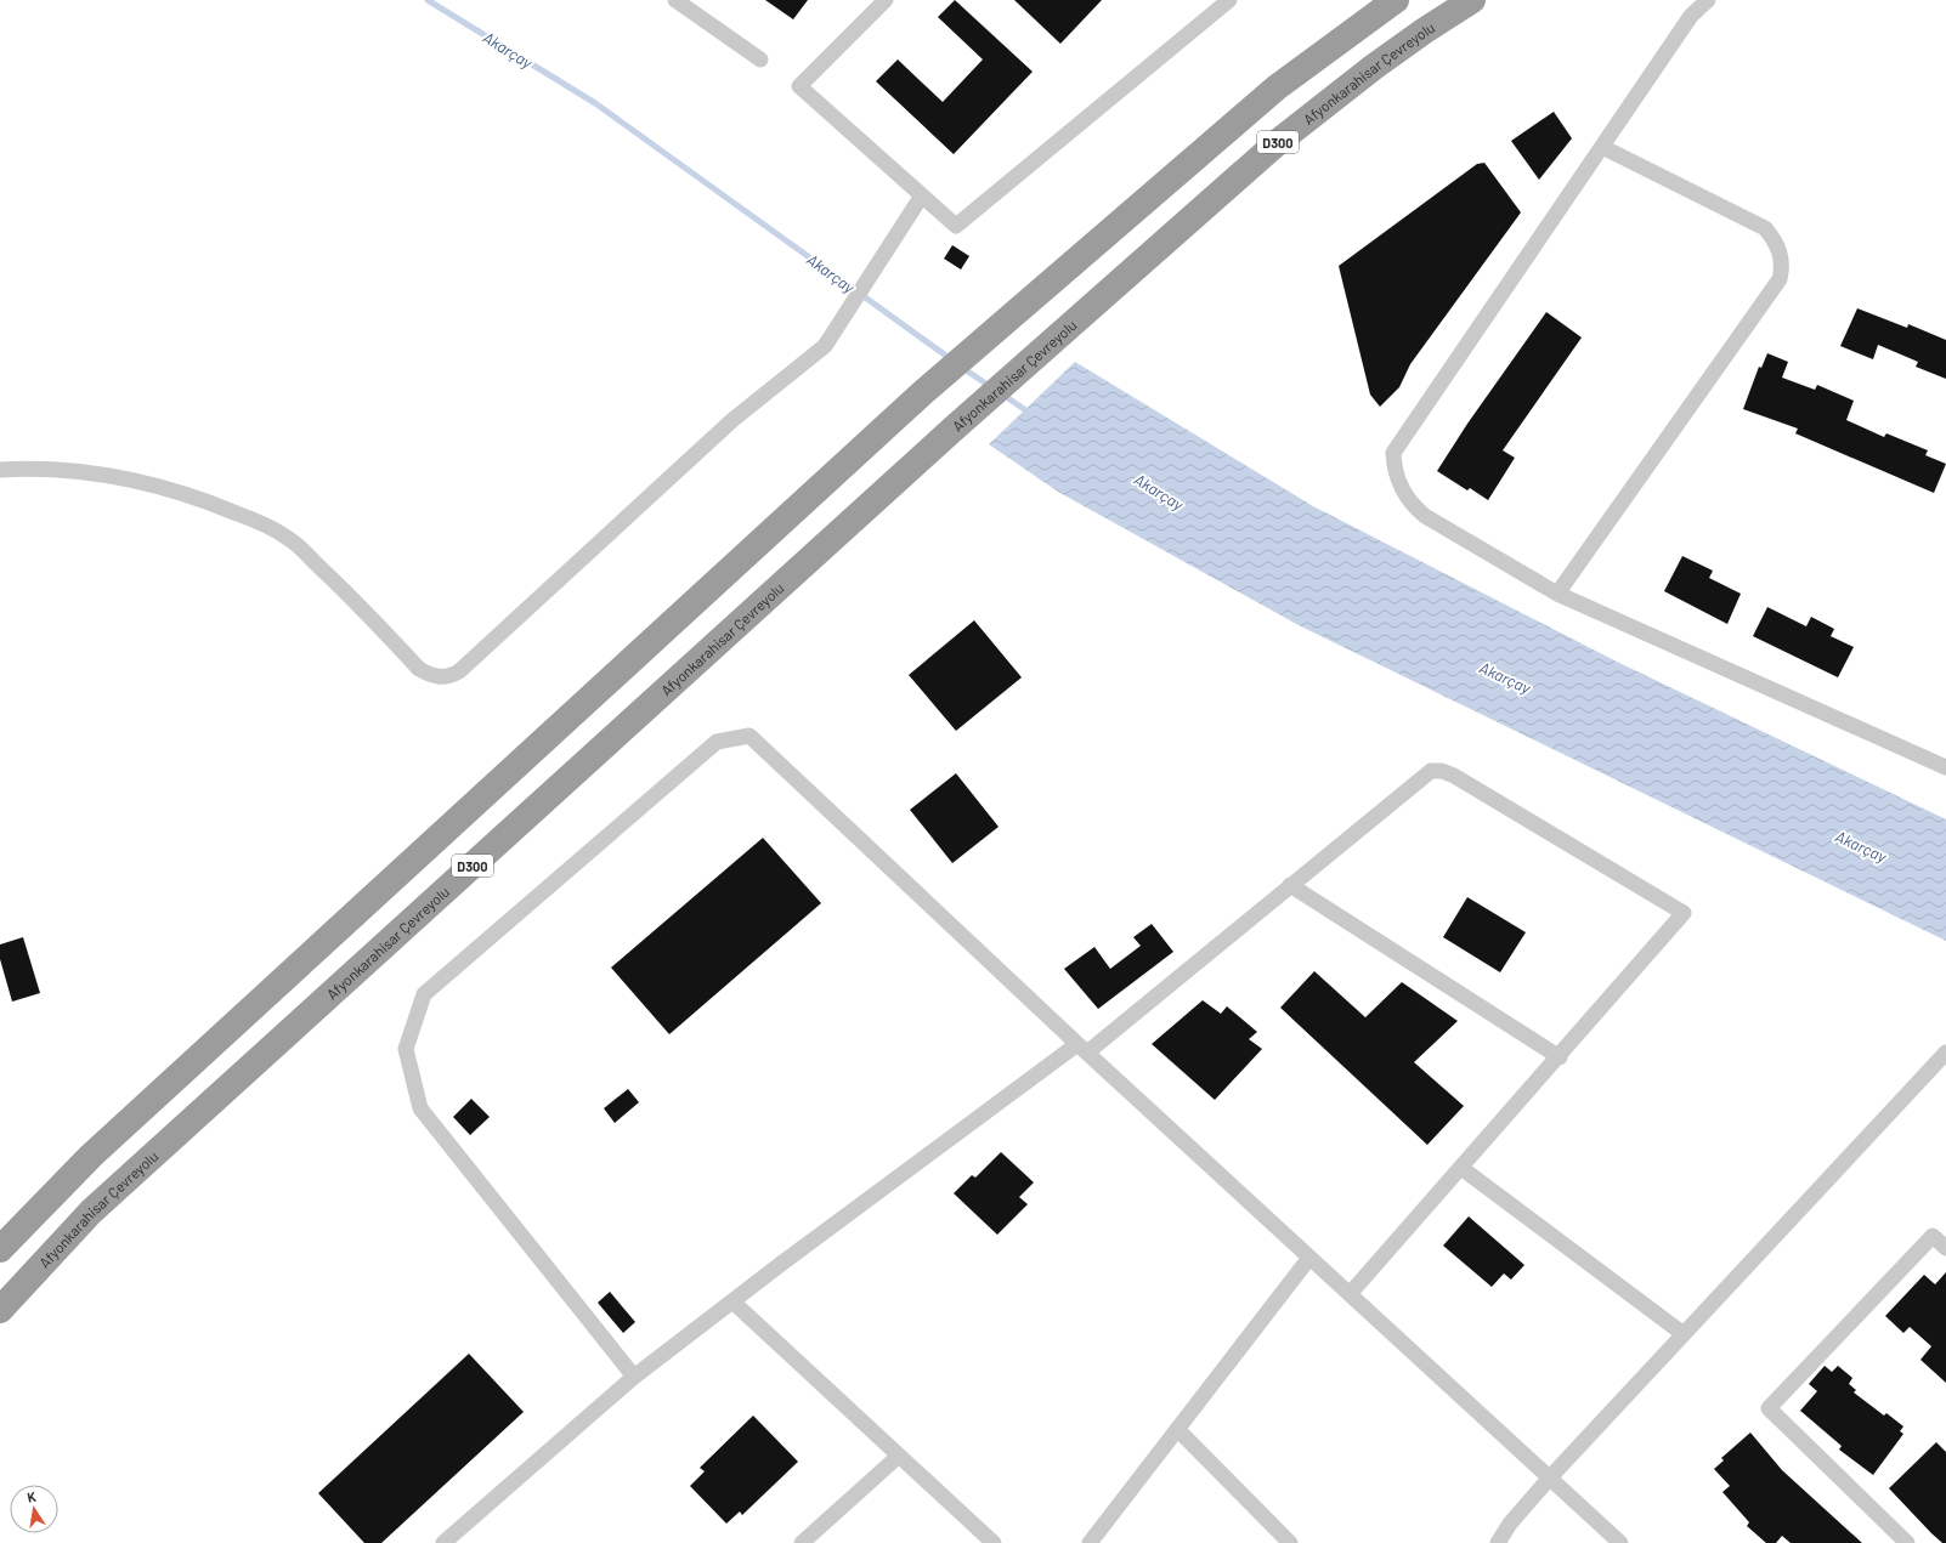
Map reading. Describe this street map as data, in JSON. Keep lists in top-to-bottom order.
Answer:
{
  "streets": {
    "highway": ["Afyonkarahisar Çevreyolu", "D300"]
  },
  "water": ["Akarçay"],
  "north": "top"
}
